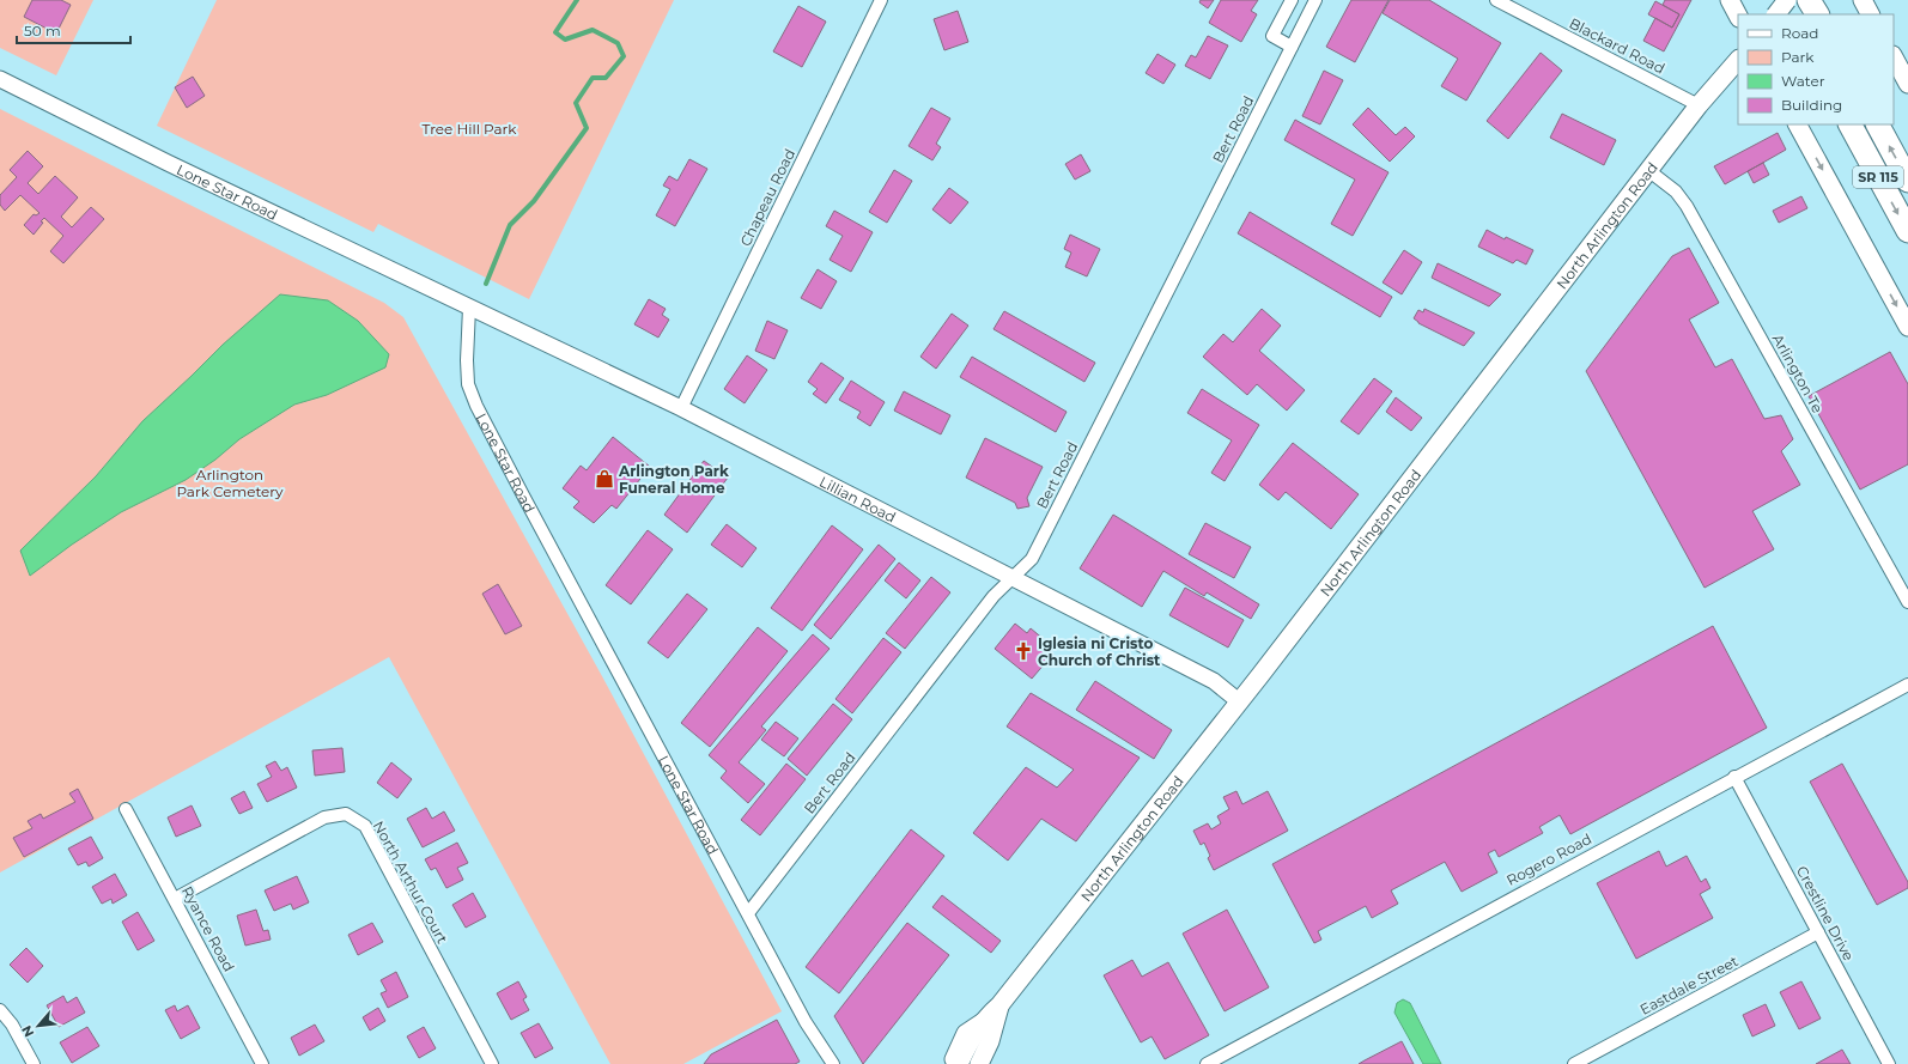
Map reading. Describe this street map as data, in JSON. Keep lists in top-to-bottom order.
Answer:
{
  "streets": {
    "highway": ["SR 115"],
    "main road": ["North Arlington Road"],
    "street": [
      "Blackard Road",
      "Bert Road",
      "Lone Star Road",
      "Chapeau Road",
      "Arlington Te",
      "Lillian Road",
      "Rogero Road",
      "North Arthur Court",
      "Crestline Drive",
      "Ryance Road",
      "Eastdale Street"
    ]
  },
  "crossings": [
    ["Blackard Road", "North Arlington Road"],
    ["Bert Road", "Lone Star Road"],
    ["Bert Road", "Lillian Road"],
    ["Lone Star Road", "Lillian Road"],
    ["Chapeau Road", "Lillian Road"],
    ["North Arlington Road", "Arlington Te"],
    ["North Arlington Road", "Lillian Road"],
    ["Rogero Road", "Crestline Drive"],
    ["North Arthur Court", "Ryance Road"],
    ["Crestline Drive", "Eastdale Street"]
  ],
  "parks": ["Tree Hill Park", "Arlington Park Cemetery"],
  "places": {
    "shop": ["Arlington Park Funeral Home"],
    "church": ["Iglesia ni Cristo Church of Christ"]
  },
  "legend": [
    "Road",
    "Park",
    "Water",
    "Building"
  ],
  "scale_bar": "50 m",
  "north": "bottom left"
}
